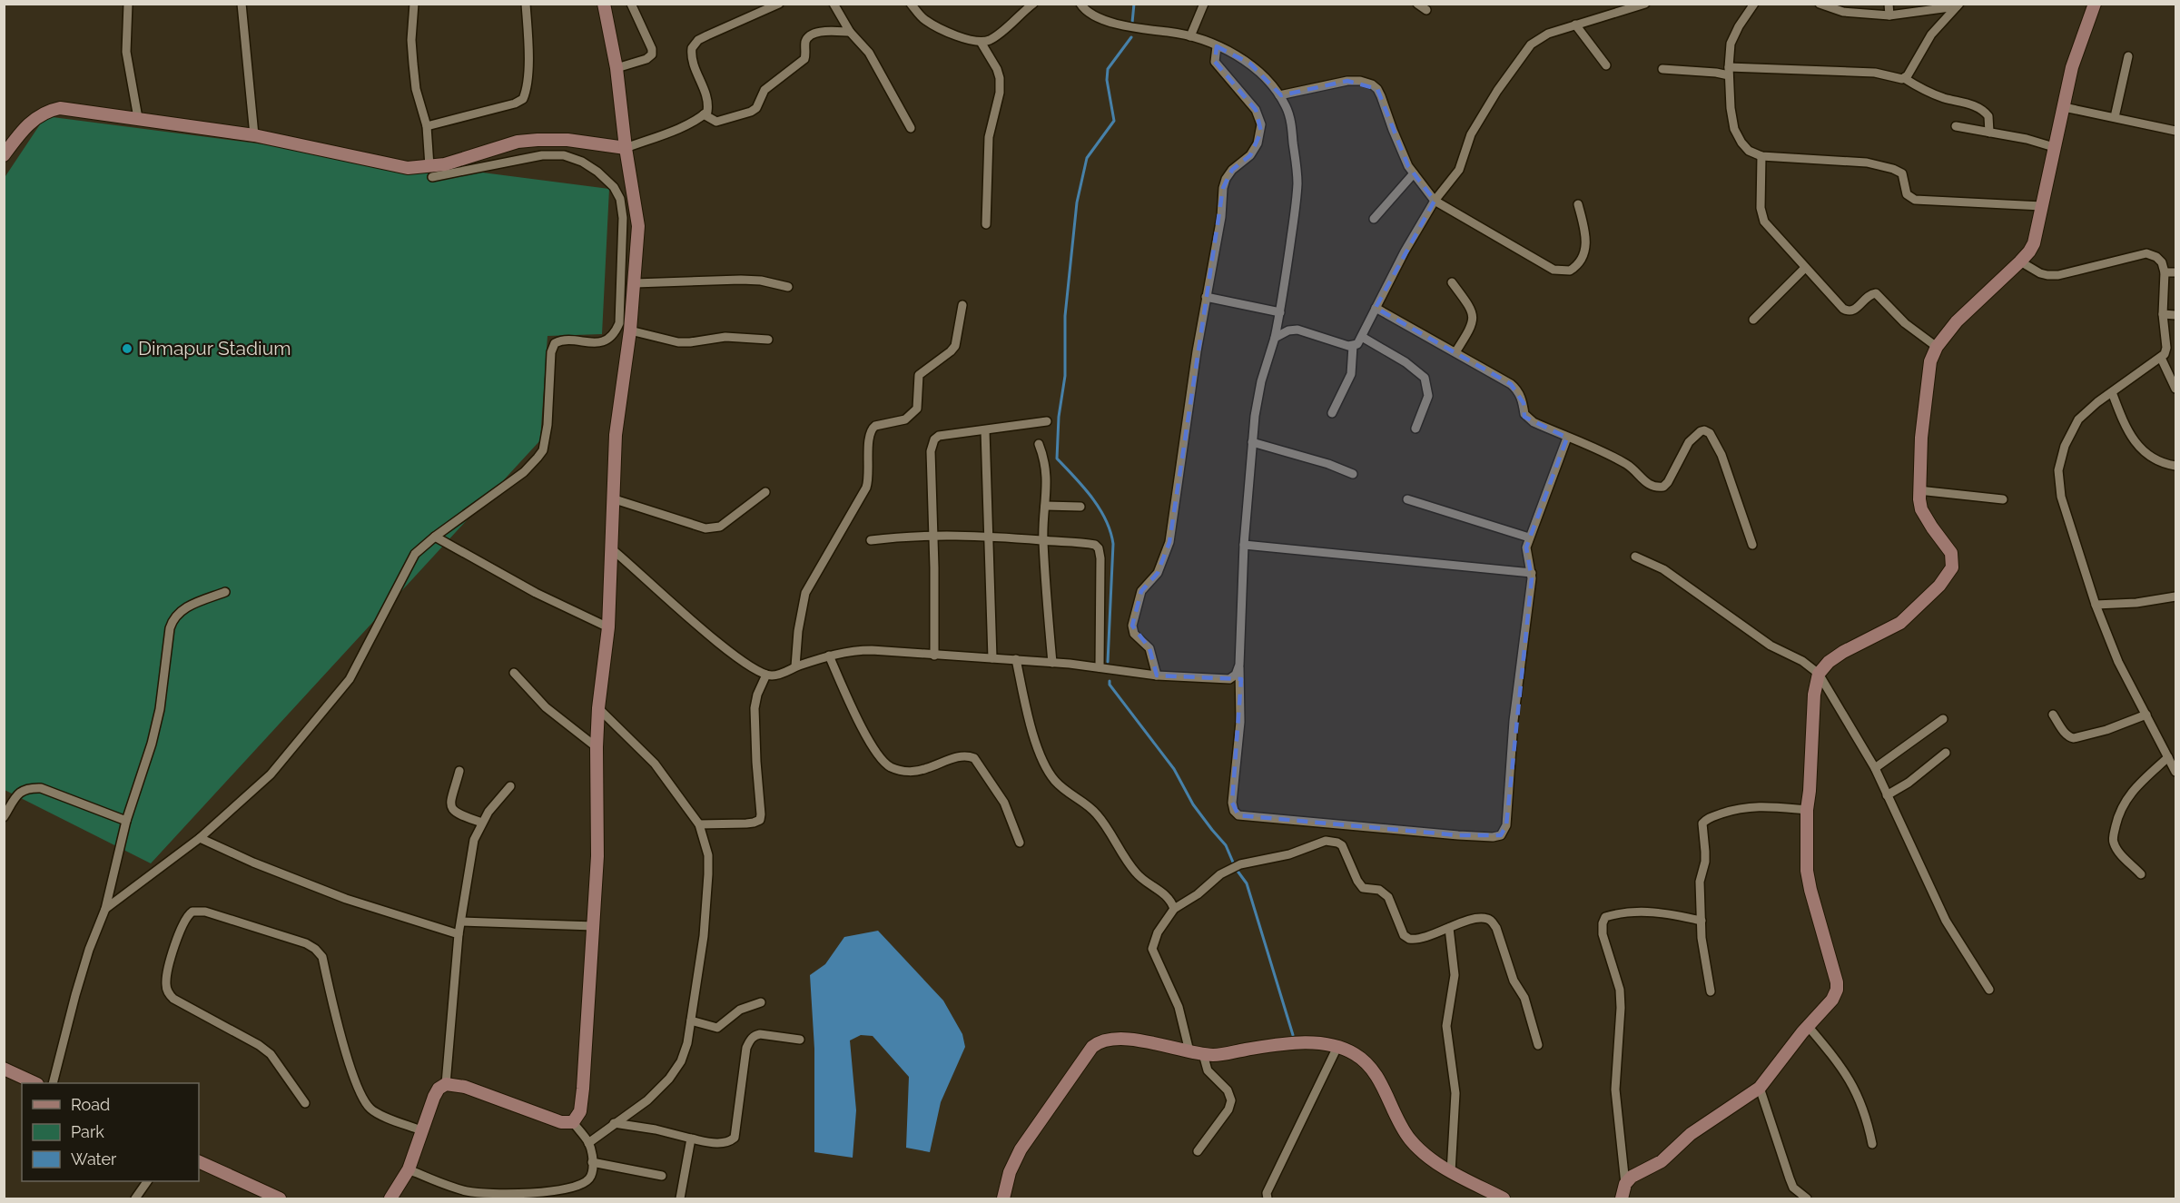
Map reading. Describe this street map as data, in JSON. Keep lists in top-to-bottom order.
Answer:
{
  "places": ["Dimapur Stadium"],
  "legend": ["Road", "Park", "Water"]
}
